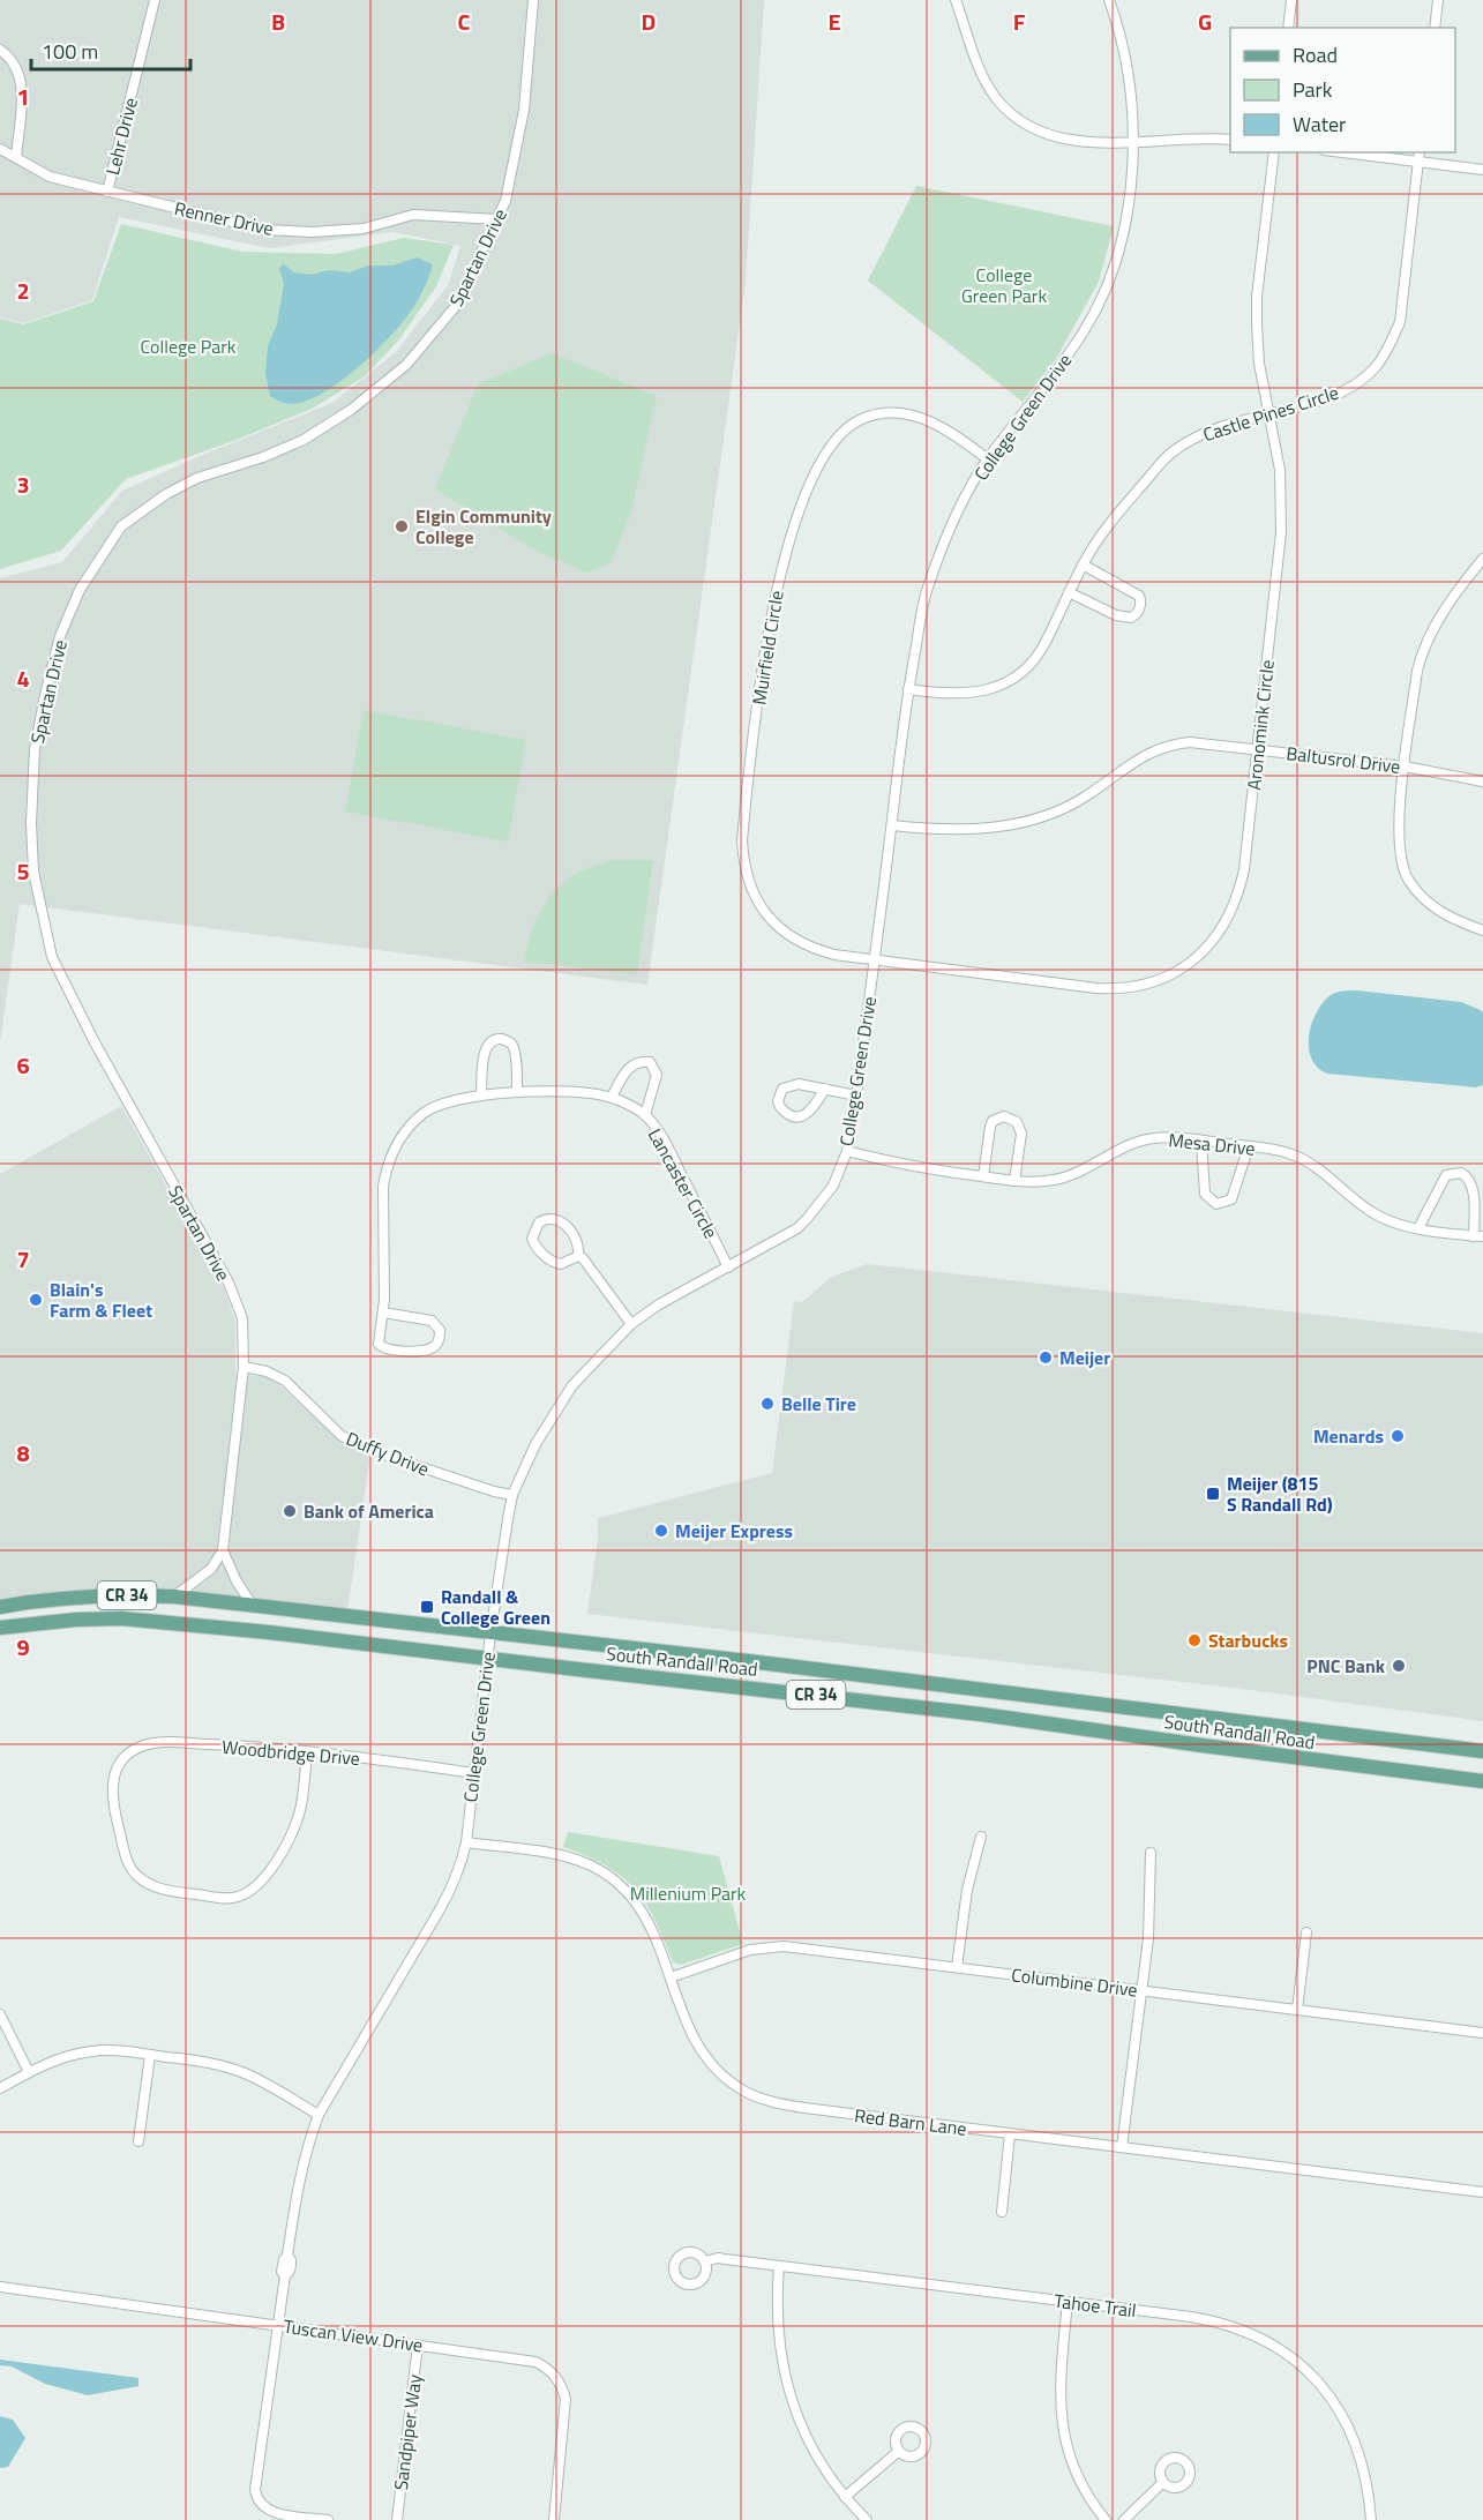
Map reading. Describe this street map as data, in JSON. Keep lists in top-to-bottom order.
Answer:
{
  "streets": {
    "main road": ["CR 34", "South Randall Road"],
    "street": [
      "Lehr Drive",
      "Renner Drive",
      "Spartan Drive",
      "Castle Pines Circle",
      "College Green Drive",
      "Muirfield Circle",
      "Aronomink Circle",
      "Baltusrol Drive",
      "Mesa Drive",
      "Lancaster Circle",
      "Duffy Drive",
      "Woodbridge Drive",
      "Columbine Drive",
      "Red Barn Lane",
      "Tahoe Trail",
      "Tuscan View Drive",
      "Sandpiper Way"
    ]
  },
  "crossings": [
    ["Lehr Drive", "Renner Drive"],
    ["Renner Drive", "Spartan Drive"],
    ["Spartan Drive", "Duffy Drive"],
    ["Castle Pines Circle", "College Green Drive"],
    ["Castle Pines Circle", "Aronomink Circle"],
    ["College Green Drive", "Muirfield Circle"],
    ["College Green Drive", "Aronomink Circle"],
    ["College Green Drive", "Baltusrol Drive"],
    ["College Green Drive", "Mesa Drive"],
    ["College Green Drive", "Lancaster Circle"],
    ["College Green Drive", "Duffy Drive"],
    ["College Green Drive", "South Randall Road"],
    ["College Green Drive", "Woodbridge Drive"],
    ["College Green Drive", "Red Barn Lane"],
    ["College Green Drive", "Tuscan View Drive"],
    ["Muirfield Circle", "Aronomink Circle"],
    ["Aronomink Circle", "Baltusrol Drive"],
    ["Columbine Drive", "Red Barn Lane"],
    ["Tuscan View Drive", "Sandpiper Way"]
  ],
  "parks": ["College Green Park", "College Park", "Millenium Park"],
  "places": {
    "other": [
      "Elgin Community College",
      "Blain's Farm & Fleet",
      "Meijer",
      "Belle Tire",
      "Menards",
      "Bank of America",
      "Meijer Express",
      "Starbucks",
      "PNC Bank"
    ],
    "transit": ["Meijer (815 S Randall Rd)", "Randall & College Green"]
  },
  "legend": ["Road", "Park", "Water"],
  "scale_bar": "100 m",
  "grid": {
    "columns": [
      "B",
      "C",
      "D",
      "E",
      "F",
      "G"
    ],
    "rows": [
      "1",
      "2",
      "3",
      "4",
      "5",
      "6",
      "7",
      "8",
      "9"
    ]
  }
}
